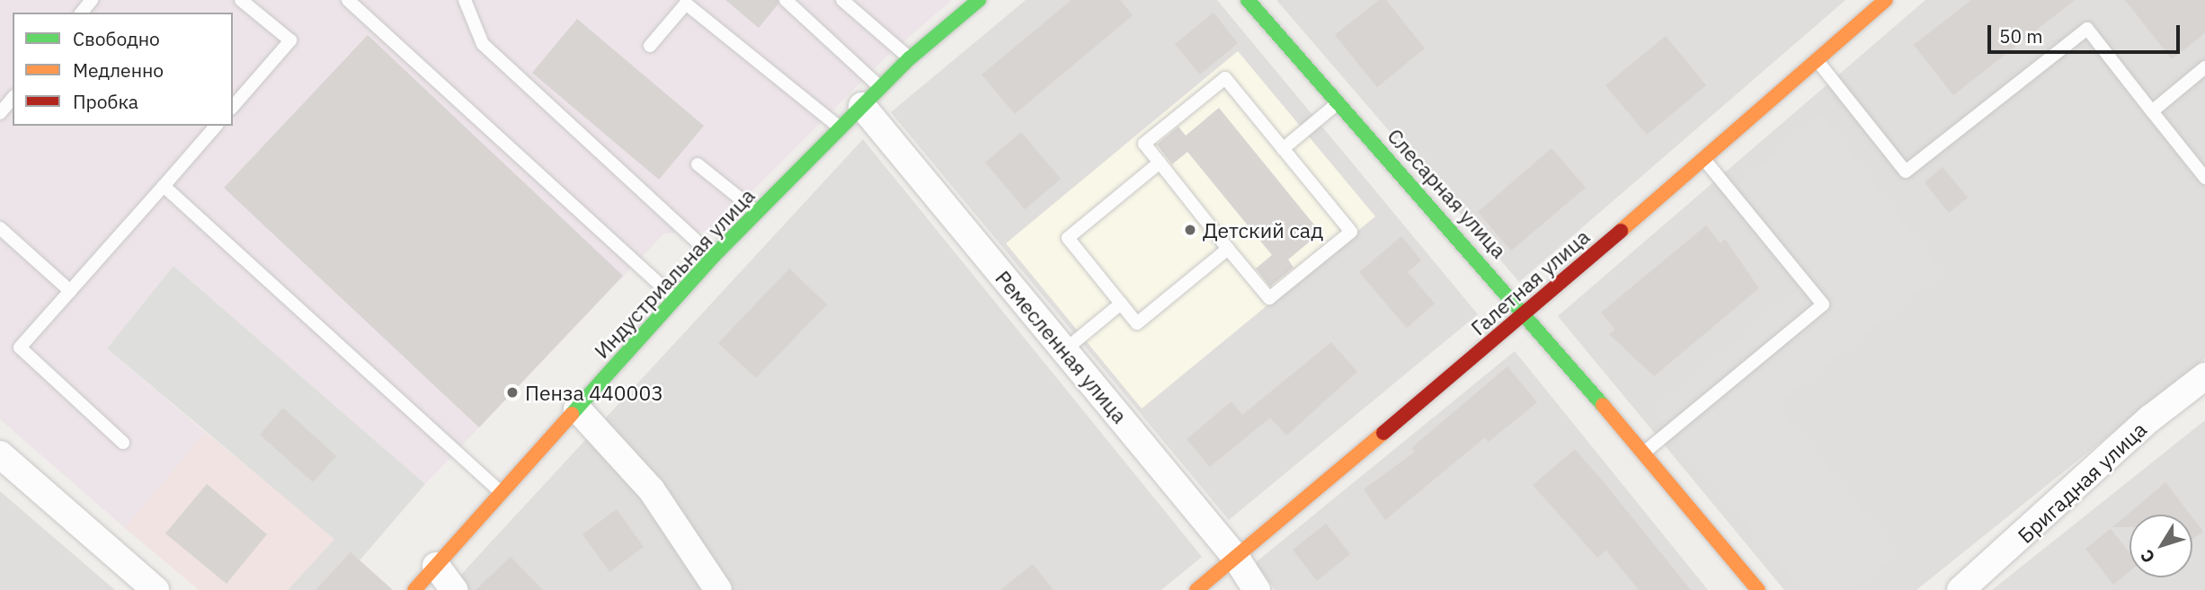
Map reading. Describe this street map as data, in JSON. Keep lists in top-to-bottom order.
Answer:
{
  "streets": {
    "street": [
      "Слесарная улица",
      "Индустриальная улица",
      "Галетная улица",
      "Ремесленная улица",
      "Бригадная улица"
    ]
  },
  "crossings": [
    ["Слесарная улица", "Галетная улица"],
    ["Индустриальная улица", "Ремесленная улица"],
    ["Галетная улица", "Ремесленная улица"]
  ],
  "places": ["Детский сад", "Пенза 440003"],
  "legend": ["Свободно", "Медленно", "Пробка"],
  "scale_bar": "50 m",
  "north": "bottom left"
}
